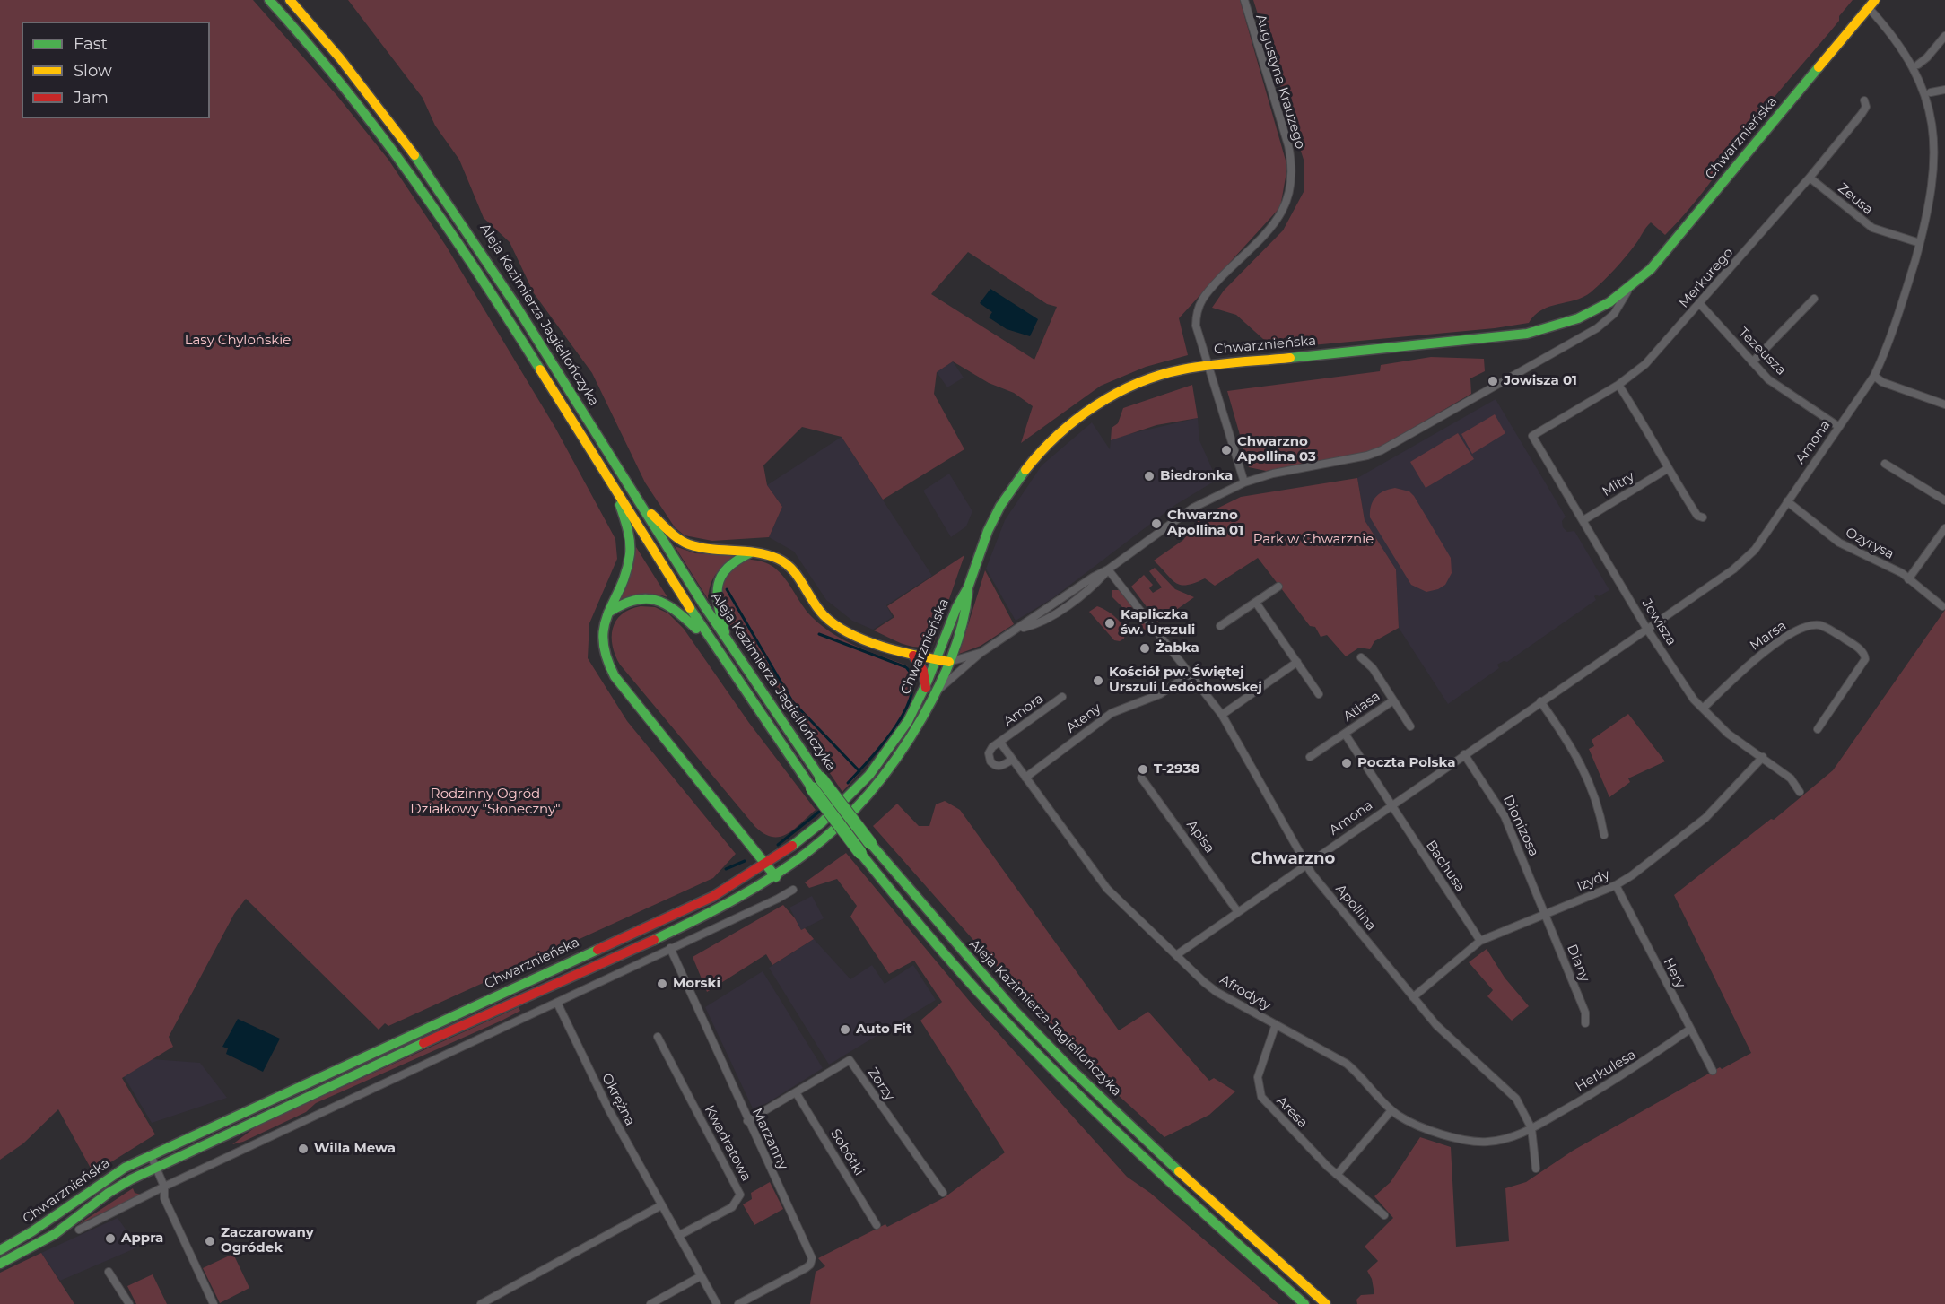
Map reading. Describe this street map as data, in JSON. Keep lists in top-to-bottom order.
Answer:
{
  "streets": {
    "main road": ["Chwarznieńska", "Aleja Kazimierza Jagiellończyka"],
    "street": [
      "Augustyna Krauzego",
      "Zeusa",
      "Merkurego",
      "Tezeusza",
      "Amona",
      "Mitry",
      "Ozyrysa",
      "Jowisza",
      "Marsa",
      "Atlasa",
      "Amora",
      "Ateny",
      "Dionizosa",
      "Apisa",
      "Bachusa",
      "Izydy",
      "Apollina",
      "Diany",
      "Hery",
      "Afrodyty",
      "Herkulesa",
      "Zorzy",
      "Okrężna",
      "Aresa",
      "Marzanny",
      "Kwadratowa",
      "Sobótki"
    ]
  },
  "crossings": [
    ["Augustyna Krauzego", "Chwarznieńska"],
    ["Chwarznieńska", "Amona"],
    ["Chwarznieńska", "Apollina"],
    ["Zeusa", "Merkurego"],
    ["Zeusa", "Amona"],
    ["Merkurego", "Tezeusza"],
    ["Merkurego", "Jowisza"],
    ["Tezeusza", "Amona"],
    ["Amona", "Ozyrysa"],
    ["Amona", "Jowisza"],
    ["Amona", "Atlasa"],
    ["Amona", "Dionizosa"],
    ["Amona", "Apisa"],
    ["Amona", "Bachusa"],
    ["Amona", "Apollina"],
    ["Amona", "Afrodyty"],
    ["Mitry", "Jowisza"],
    ["Jowisza", "Marsa"],
    ["Jowisza", "Izydy"],
    ["Atlasa", "Bachusa"],
    ["Amora", "Afrodyty"],
    ["Ateny", "Apollina"],
    ["Ateny", "Afrodyty"],
    ["Dionizosa", "Izydy"],
    ["Dionizosa", "Diany"],
    ["Bachusa", "Izydy"],
    ["Izydy", "Apollina"],
    ["Izydy", "Diany"],
    ["Izydy", "Hery"],
    ["Apollina", "Afrodyty"],
    ["Apollina", "Herkulesa"],
    ["Hery", "Herkulesa"],
    ["Afrodyty", "Herkulesa"],
    ["Afrodyty", "Aresa"],
    ["Zorzy", "Marzanny"],
    ["Zorzy", "Sobótki"],
    ["Okrężna", "Kwadratowa"]
  ],
  "districts": ["Chwarzno"],
  "parks": ["Lasy Chylońskie", "Park w Chwarznie", "Rodzinny Ogród Działkowy \"Słoneczny\""],
  "places": [
    "Jowisza 01",
    "Chwarzno Apollina 03",
    "Biedronka",
    "Chwarzno Apollina 01",
    "Kapliczka św. Urszuli",
    "Żabka",
    "Kościół pw. Świętej Urszuli Ledóchowskej",
    "Poczta Polska",
    "T-2938",
    "Morski",
    "Auto Fit",
    "Willa Mewa",
    "Appra",
    "Zaczarowany Ogródek"
  ],
  "legend": ["Fast", "Slow", "Jam"]
}
